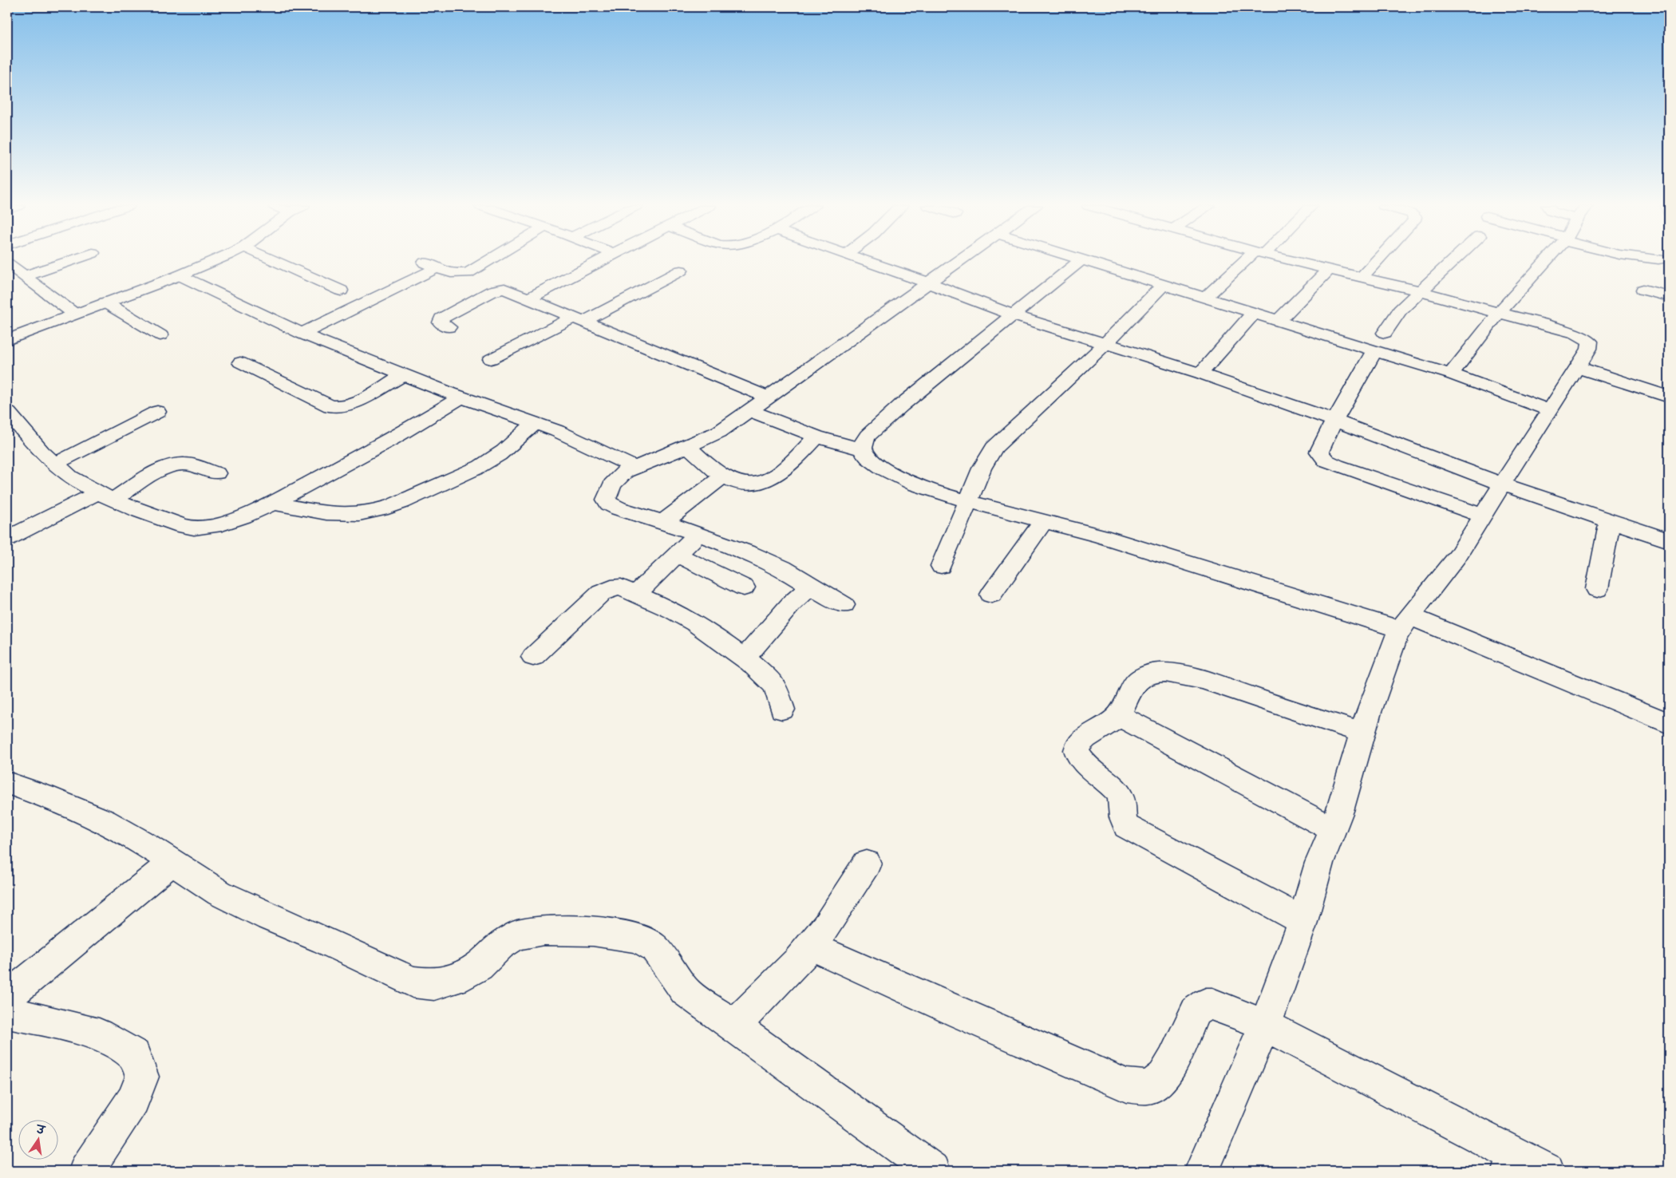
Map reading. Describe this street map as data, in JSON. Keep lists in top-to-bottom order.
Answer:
{
  "north": "top"
}
